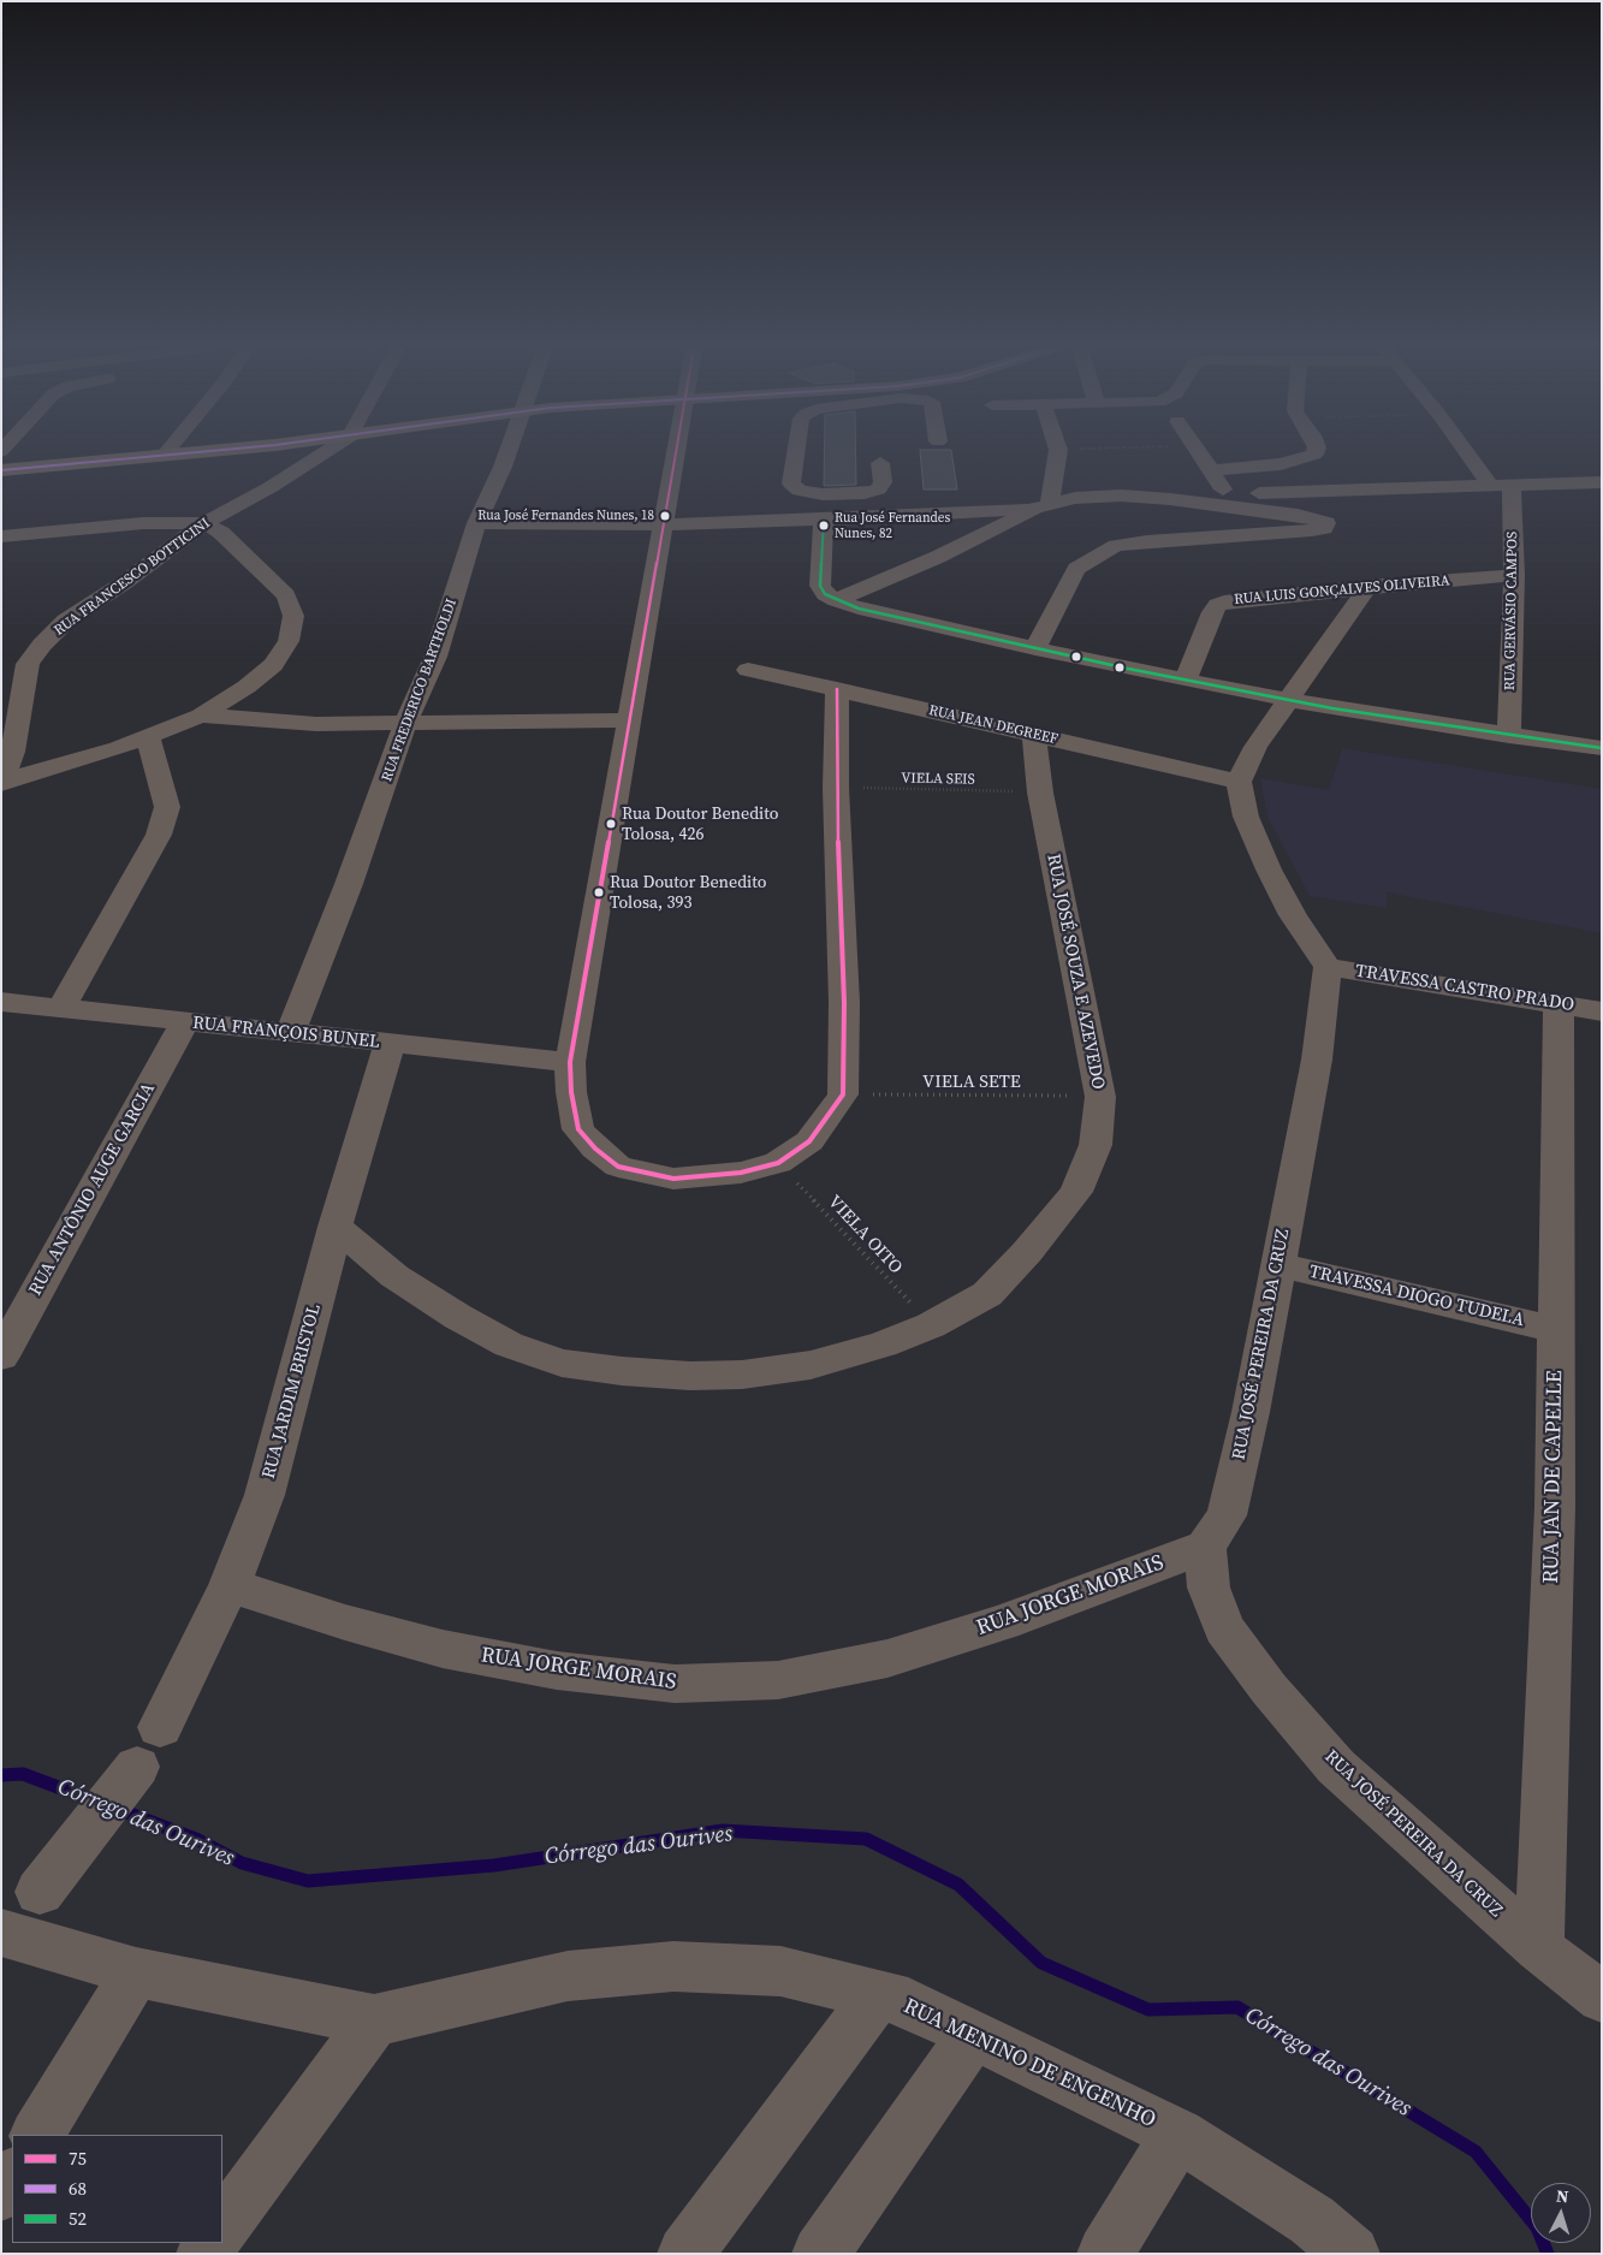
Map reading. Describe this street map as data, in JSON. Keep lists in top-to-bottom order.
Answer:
{
  "streets": {
    "street": [
      "RUA FRANCESCO BOTTICINI",
      "RUA LUIS GONÇALVES OLIVEIRA",
      "RUA GERVÁSIO CAMPOS",
      "RUA FREDERICO BARTHOLDI",
      "RUA JEAN DEGREEF",
      "RUA JOSÉ SOUZA E AZEVEDO",
      "TRAVESSA CASTRO PRADO",
      "RUA FRANÇOIS BUNEL",
      "RUA ANTÔNIO AUGE GARCIA",
      "TRAVESSA DIOGO TUDELA",
      "RUA JOSÉ PEREIRA DA CRUZ",
      "RUA JARDIM BRISTOL",
      "RUA JAN DE CAPELLE",
      "RUA JORGE MORAIS",
      "RUA MENINO DE ENGENHO"
    ],
    "path": ["VIELA SEIS", "VIELA SETE", "VIELA OITO"]
  },
  "crossings": [
    ["RUA LUIS GONÇALVES OLIVEIRA", "RUA GERVÁSIO CAMPOS"],
    ["RUA FREDERICO BARTHOLDI", "RUA FRANÇOIS BUNEL"],
    ["RUA JEAN DEGREEF", "RUA JOSÉ SOUZA E AZEVEDO"],
    ["VIELA SEIS", "RUA JOSÉ SOUZA E AZEVEDO"],
    ["RUA JOSÉ SOUZA E AZEVEDO", "VIELA SETE"],
    ["RUA JOSÉ SOUZA E AZEVEDO", "VIELA OITO"],
    ["RUA JOSÉ SOUZA E AZEVEDO", "RUA JARDIM BRISTOL"],
    ["TRAVESSA CASTRO PRADO", "RUA JOSÉ PEREIRA DA CRUZ"],
    ["TRAVESSA CASTRO PRADO", "RUA JAN DE CAPELLE"],
    ["RUA FRANÇOIS BUNEL", "RUA ANTÔNIO AUGE GARCIA"],
    ["RUA FRANÇOIS BUNEL", "RUA JARDIM BRISTOL"],
    ["TRAVESSA DIOGO TUDELA", "RUA JOSÉ PEREIRA DA CRUZ"],
    ["TRAVESSA DIOGO TUDELA", "RUA JAN DE CAPELLE"],
    ["RUA JOSÉ PEREIRA DA CRUZ", "RUA JAN DE CAPELLE"],
    ["RUA JOSÉ PEREIRA DA CRUZ", "RUA JORGE MORAIS"],
    ["RUA JARDIM BRISTOL", "RUA JORGE MORAIS"]
  ],
  "water": ["Córrego das Ourives"],
  "places": [
    "Rua José Fernandes Nunes, 18",
    "Rua José Fernandes Nunes, 82",
    "Rua Doutor Benedito Tolosa, 426",
    "Rua Doutor Benedito Tolosa, 393"
  ],
  "lines": ["transit line 75", "transit line 68", "transit line 52"],
  "legend": ["75", "68", "52"],
  "north": "top"
}
